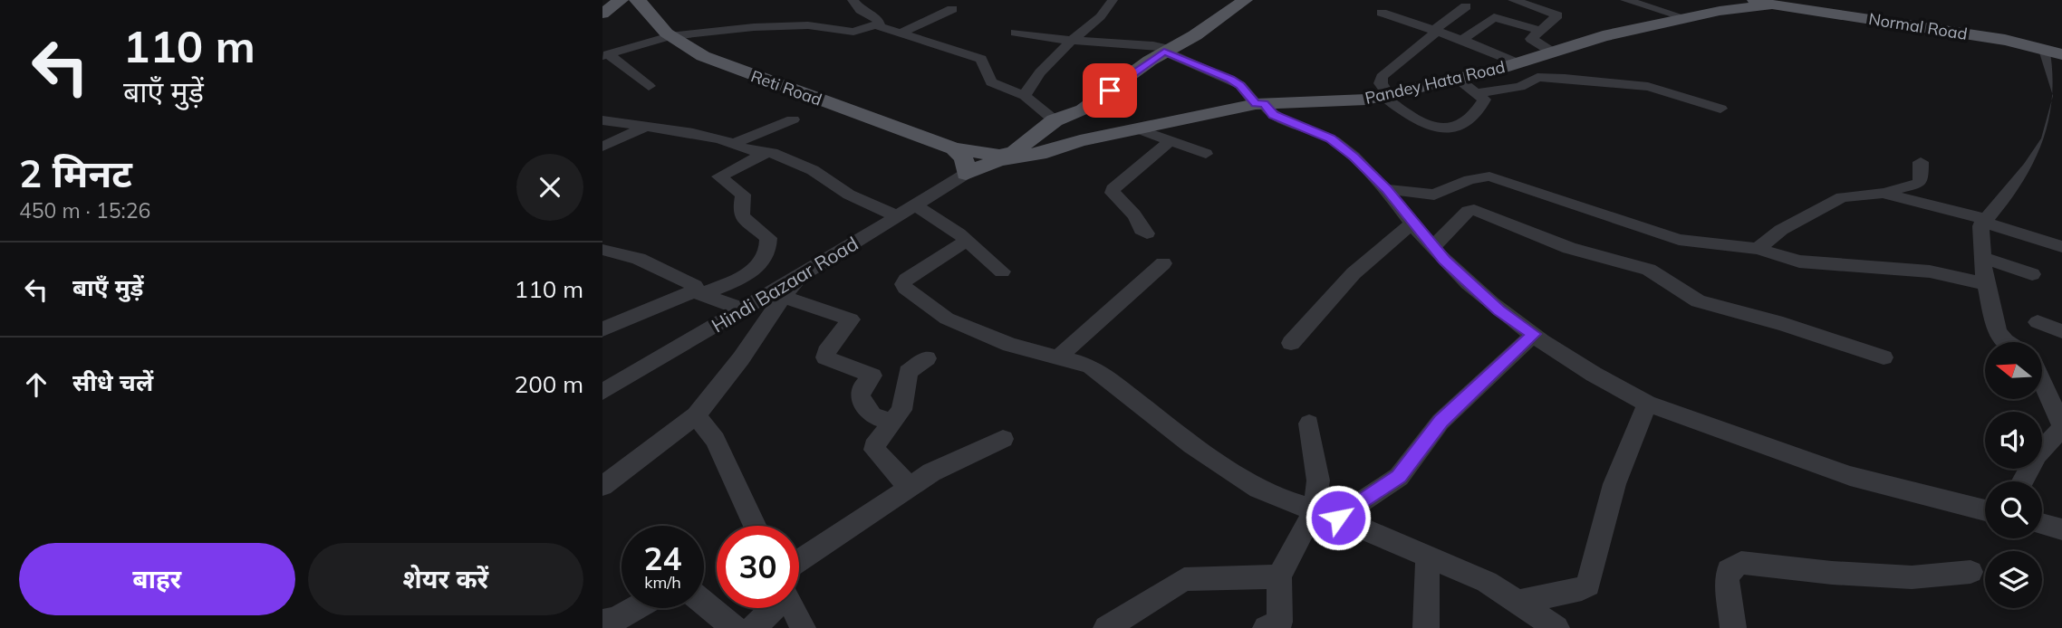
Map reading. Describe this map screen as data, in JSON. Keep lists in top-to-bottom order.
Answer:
{
  "streets": {
    "main road": ["Normal Road", "Pandey Hata Road", "Reti Road"],
    "street": ["Hindi Bazaar Road"]
  },
  "crossings": [
    ["Pandey Hata Road", "Reti Road"]
  ],
  "north": "left",
  "page": {
    "turn": ["110 m", "बाएँ मुड़ें"],
    "heading": ["2 मिनट", "450 m · 15:26"],
    "list": [
      {
        "name": "बाएँ मुड़ें",
        "value": "110 m"
      },
      {
        "name": "सीधे चलें",
        "value": "200 m"
      }
    ],
    "speed": "24 km/h",
    "limit": "30",
    "buttons": ["बाहर", "शेयर करें"]
  }
}
